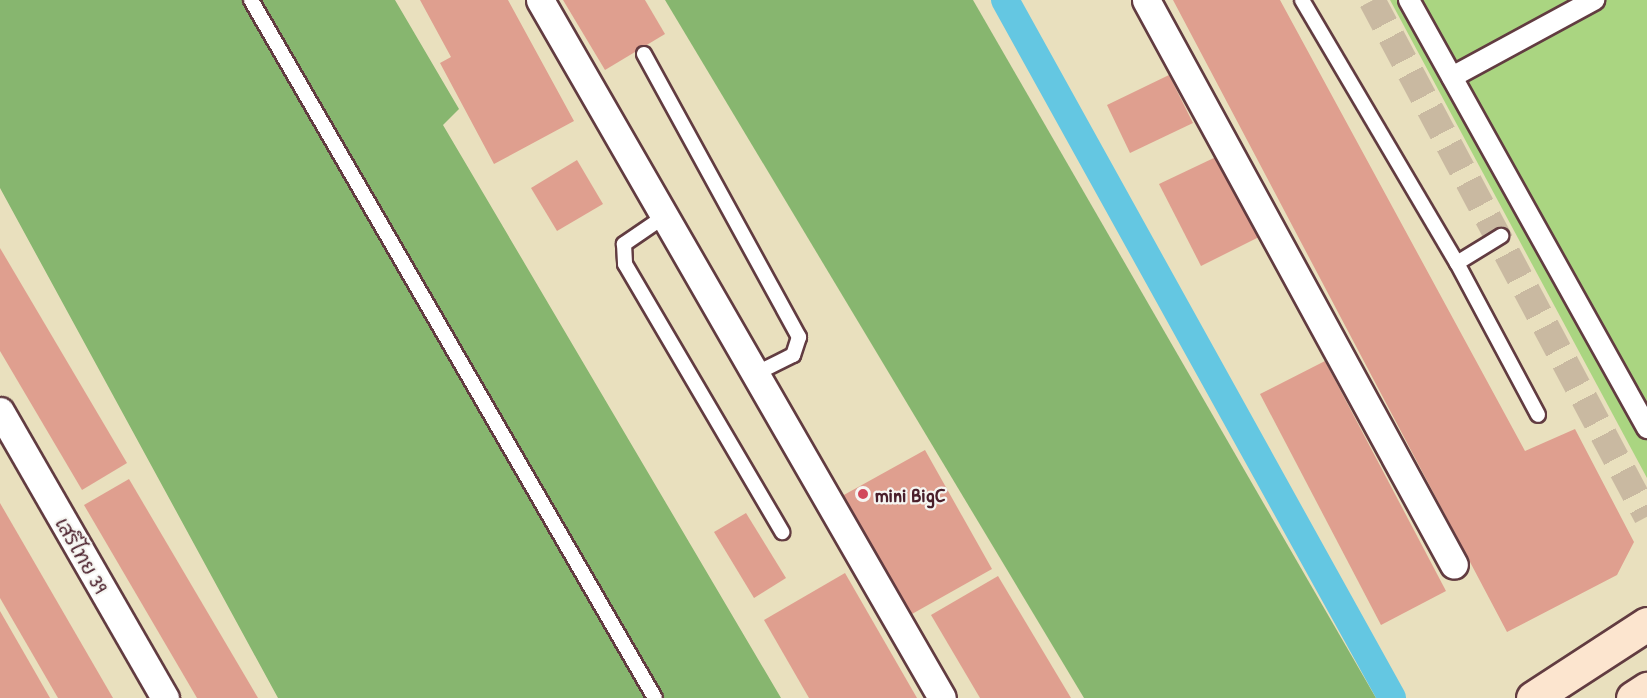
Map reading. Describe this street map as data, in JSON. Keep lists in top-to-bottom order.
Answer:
{
  "streets": {
    "street": ["เสรีไทย 39"]
  },
  "places": ["mini BigC"]
}
